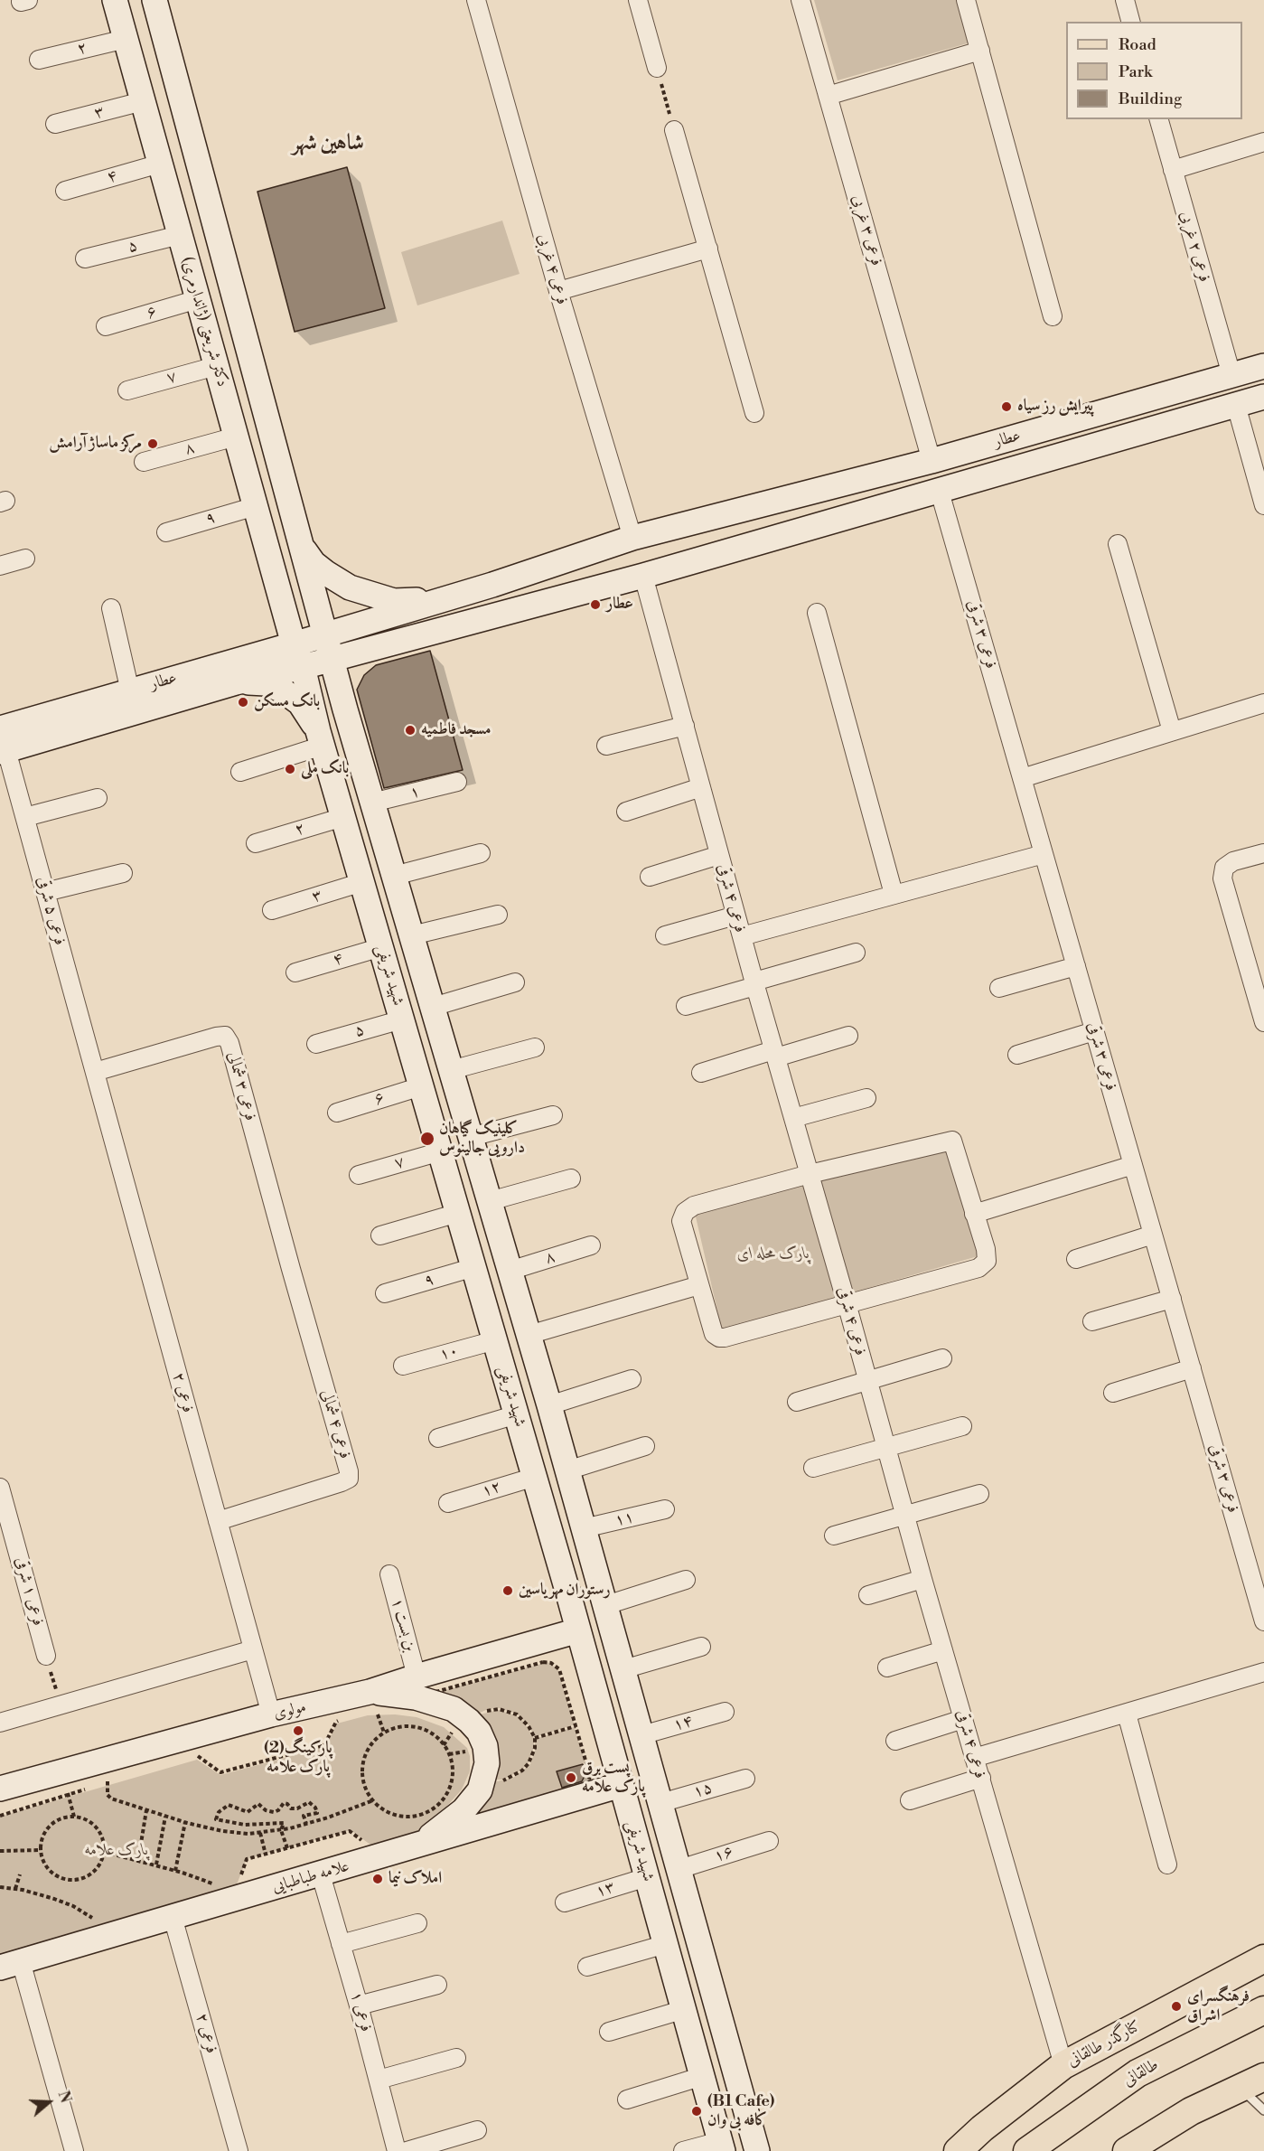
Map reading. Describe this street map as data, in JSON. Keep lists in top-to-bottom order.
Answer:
{
  "streets": {
    "main road": [
      "دکتر شریعتی (ژاندارمری)",
      "عطار",
      "شهید شریفی",
      "مولوی",
      "علامه طباطبایی",
      "کنارگذر طالقانی",
      "طالقانی"
    ],
    "street": [
      "۲",
      "۳",
      "۴",
      "فرعی ۳ غربی",
      "۵",
      "فرعی ۲ غربی",
      "فرعی ۴ غربی",
      "۶",
      "۷",
      "۸",
      "۹",
      "فرعی ۳ شرقی",
      "۱",
      "فرعی ۴ شرقی",
      "فرعی ۵ شرقی",
      "فرعی ۳ شمالی",
      "۱۰",
      "فرعی ۲",
      "فرعی ۴ شمالی",
      "۱۲",
      "۱۱",
      "فرعی ۱ شرقی",
      "بن بست ۱",
      "۱۴",
      "۱۵",
      "۱۶",
      "۱۳",
      "فرعی ۱"
    ]
  },
  "crossings": [
    ["۲", "دکتر شریعتی (ژاندارمری)"],
    ["۲", "شهید شریفی"],
    ["۳", "دکتر شریعتی (ژاندارمری)"],
    ["۳", "شهید شریفی"],
    ["۴", "دکتر شریعتی (ژاندارمری)"],
    ["۴", "شهید شریفی"],
    ["فرعی ۳ غربی", "عطار"],
    ["۵", "دکتر شریعتی (ژاندارمری)"],
    ["۵", "شهید شریفی"],
    ["فرعی ۲ غربی", "عطار"],
    ["فرعی ۴ غربی", "عطار"],
    ["۶", "دکتر شریعتی (ژاندارمری)"],
    ["۶", "شهید شریفی"],
    ["دکتر شریعتی (ژاندارمری)", "۷"],
    ["دکتر شریعتی (ژاندارمری)", "عطار"],
    ["دکتر شریعتی (ژاندارمری)", "۸"],
    ["دکتر شریعتی (ژاندارمری)", "۹"],
    ["دکتر شریعتی (ژاندارمری)", "شهید شریفی"],
    ["۷", "شهید شریفی"],
    ["عطار", "فرعی ۳ شرقی"],
    ["عطار", "فرعی ۴ شرقی"],
    ["عطار", "فرعی ۵ شرقی"],
    ["عطار", "شهید شریفی"],
    ["۸", "شهید شریفی"],
    ["۹", "شهید شریفی"],
    ["۱", "شهید شریفی"],
    ["فرعی ۴ شرقی", "کنارگذر طالقانی"],
    ["فرعی ۵ شرقی", "فرعی ۳ شمالی"],
    ["فرعی ۵ شرقی", "فرعی ۲"],
    ["شهید شریفی", "۱۰"],
    ["شهید شریفی", "۱۲"],
    ["شهید شریفی", "۱۱"],
    ["شهید شریفی", "مولوی"],
    ["شهید شریفی", "۱۴"],
    ["شهید شریفی", "۱۵"],
    ["شهید شریفی", "۱۶"],
    ["شهید شریفی", "علامه طباطبایی"],
    ["شهید شریفی", "۱۳"],
    ["فرعی ۳ شمالی", "فرعی ۲"],
    ["فرعی ۳ شمالی", "فرعی ۴ شمالی"],
    ["فرعی ۲", "فرعی ۴ شمالی"],
    ["فرعی ۲", "مولوی"],
    ["فرعی ۲", "علامه طباطبایی"],
    ["بن بست ۱", "مولوی"],
    ["علامه طباطبایی", "فرعی ۱"]
  ],
  "districts": ["شاهین شهر"],
  "parks": ["پارک محله ای", "پارک علامه"],
  "places": [
    "پیرایش رز سیاه",
    "مرکز ماساژ آرامش",
    "عطار",
    "بانک مسکن",
    "مسجد فاطمیه",
    "بانک ملی",
    "کلینیک گیاهان دارویی جالینوس",
    "رستوران مهریاسین",
    "پارکینگ(2) پارک علامه",
    "پست برق پارک علامه",
    "املاک نیما",
    "فرهنگسرای اشراق",
    "(B1 Cafe) کافه بی وان"
  ],
  "legend": ["Road", "Park", "Building"],
  "north": "right"
}
